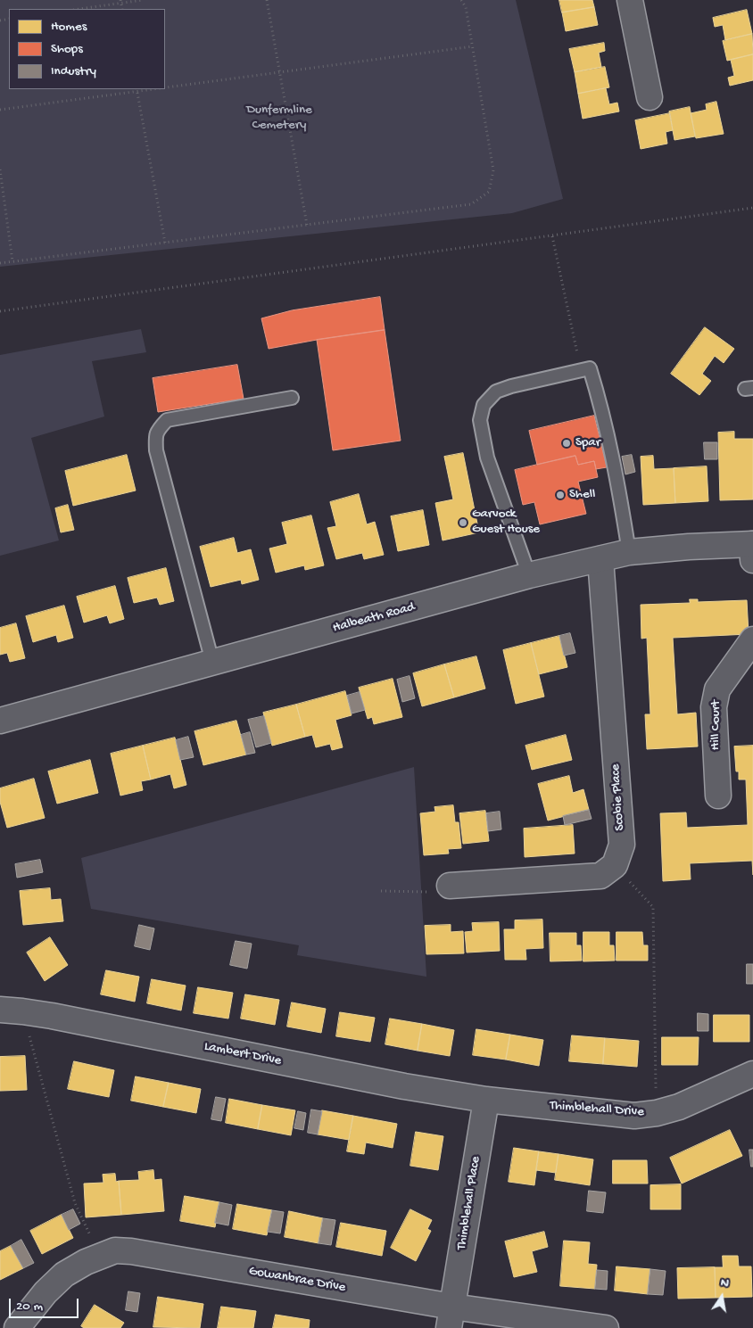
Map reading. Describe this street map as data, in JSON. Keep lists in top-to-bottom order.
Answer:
{
  "streets": {
    "street": [
      "Halbeath Road",
      "Hill Court",
      "Scobie Place",
      "Lambert Drive",
      "Thimblehall Drive",
      "Thimblehall Place",
      "Gowanbrae Drive"
    ]
  },
  "crossings": [
    ["Halbeath Road", "Scobie Place"],
    ["Lambert Drive", "Thimblehall Drive"],
    ["Lambert Drive", "Thimblehall Place"],
    ["Thimblehall Drive", "Thimblehall Place"],
    ["Thimblehall Place", "Gowanbrae Drive"]
  ],
  "parks": ["Dunfermline Cemetery"],
  "places": ["Spar", "Shell", "Garvock Guest House"],
  "legend": ["Homes", "Shops", "Industry"],
  "scale_bar": "20 m",
  "north": "top"
}
